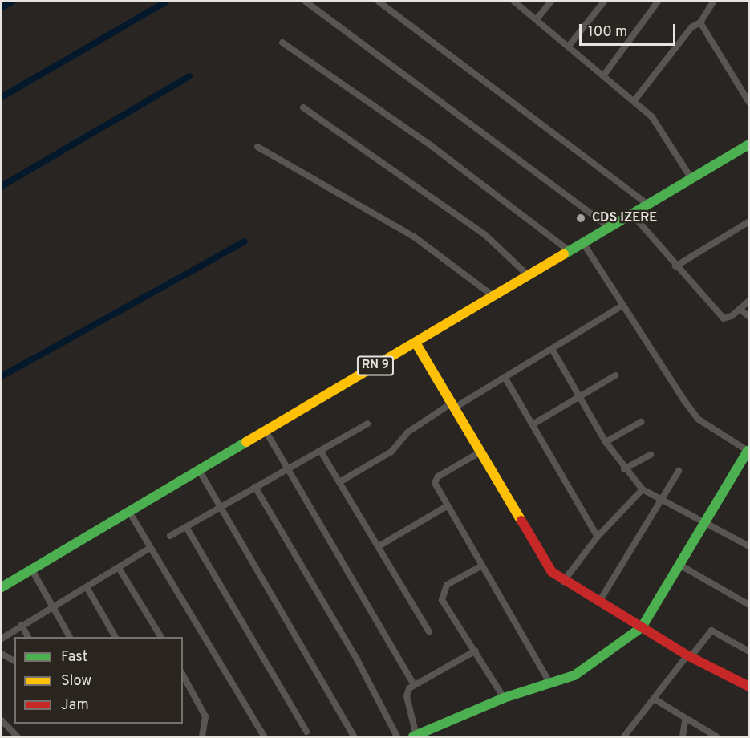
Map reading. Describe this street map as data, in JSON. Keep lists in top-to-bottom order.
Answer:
{
  "streets": {
    "street": ["RN 9"]
  },
  "places": ["CDS IZERE"],
  "legend": ["Fast", "Slow", "Jam"],
  "scale_bar": "100 m"
}
